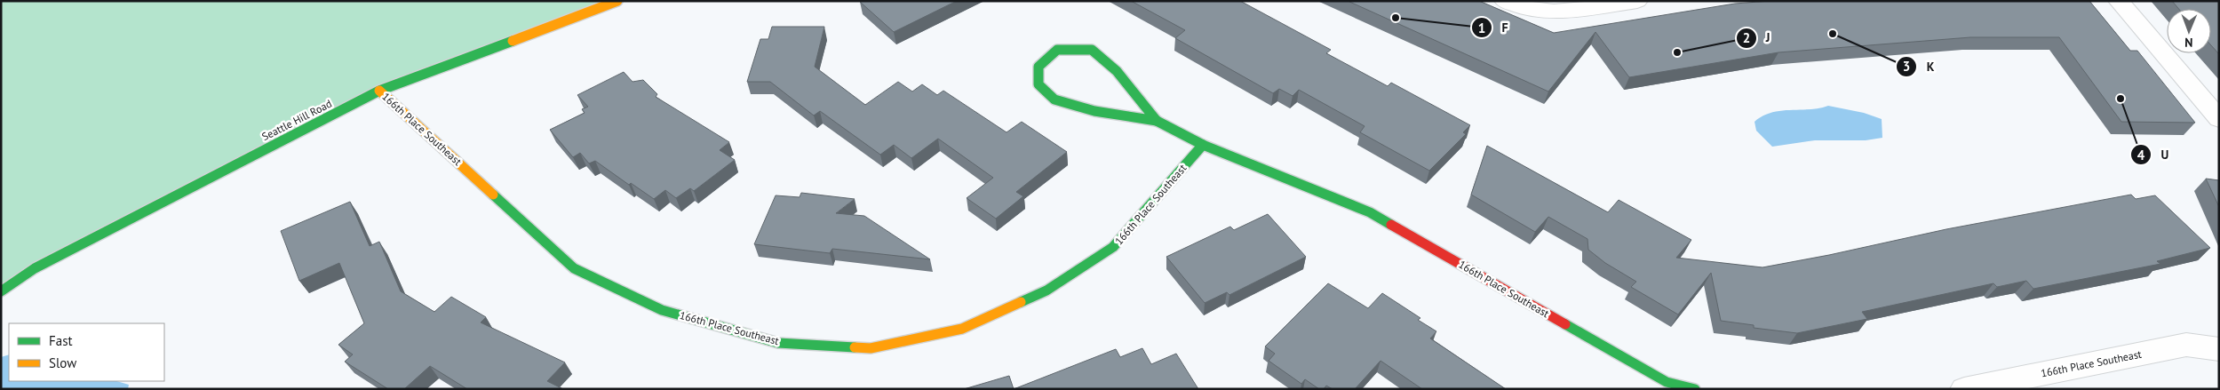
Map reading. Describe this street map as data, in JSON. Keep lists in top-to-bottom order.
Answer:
{
  "streets": {
    "street": ["Seattle Hill Road", "166th Place Southeast"]
  },
  "crossings": [
    ["Seattle Hill Road", "166th Place Southeast"]
  ],
  "places": [
    "F",
    "K",
    "J",
    "U"
  ],
  "legend": ["Fast", "Slow"],
  "north": "bottom"
}
